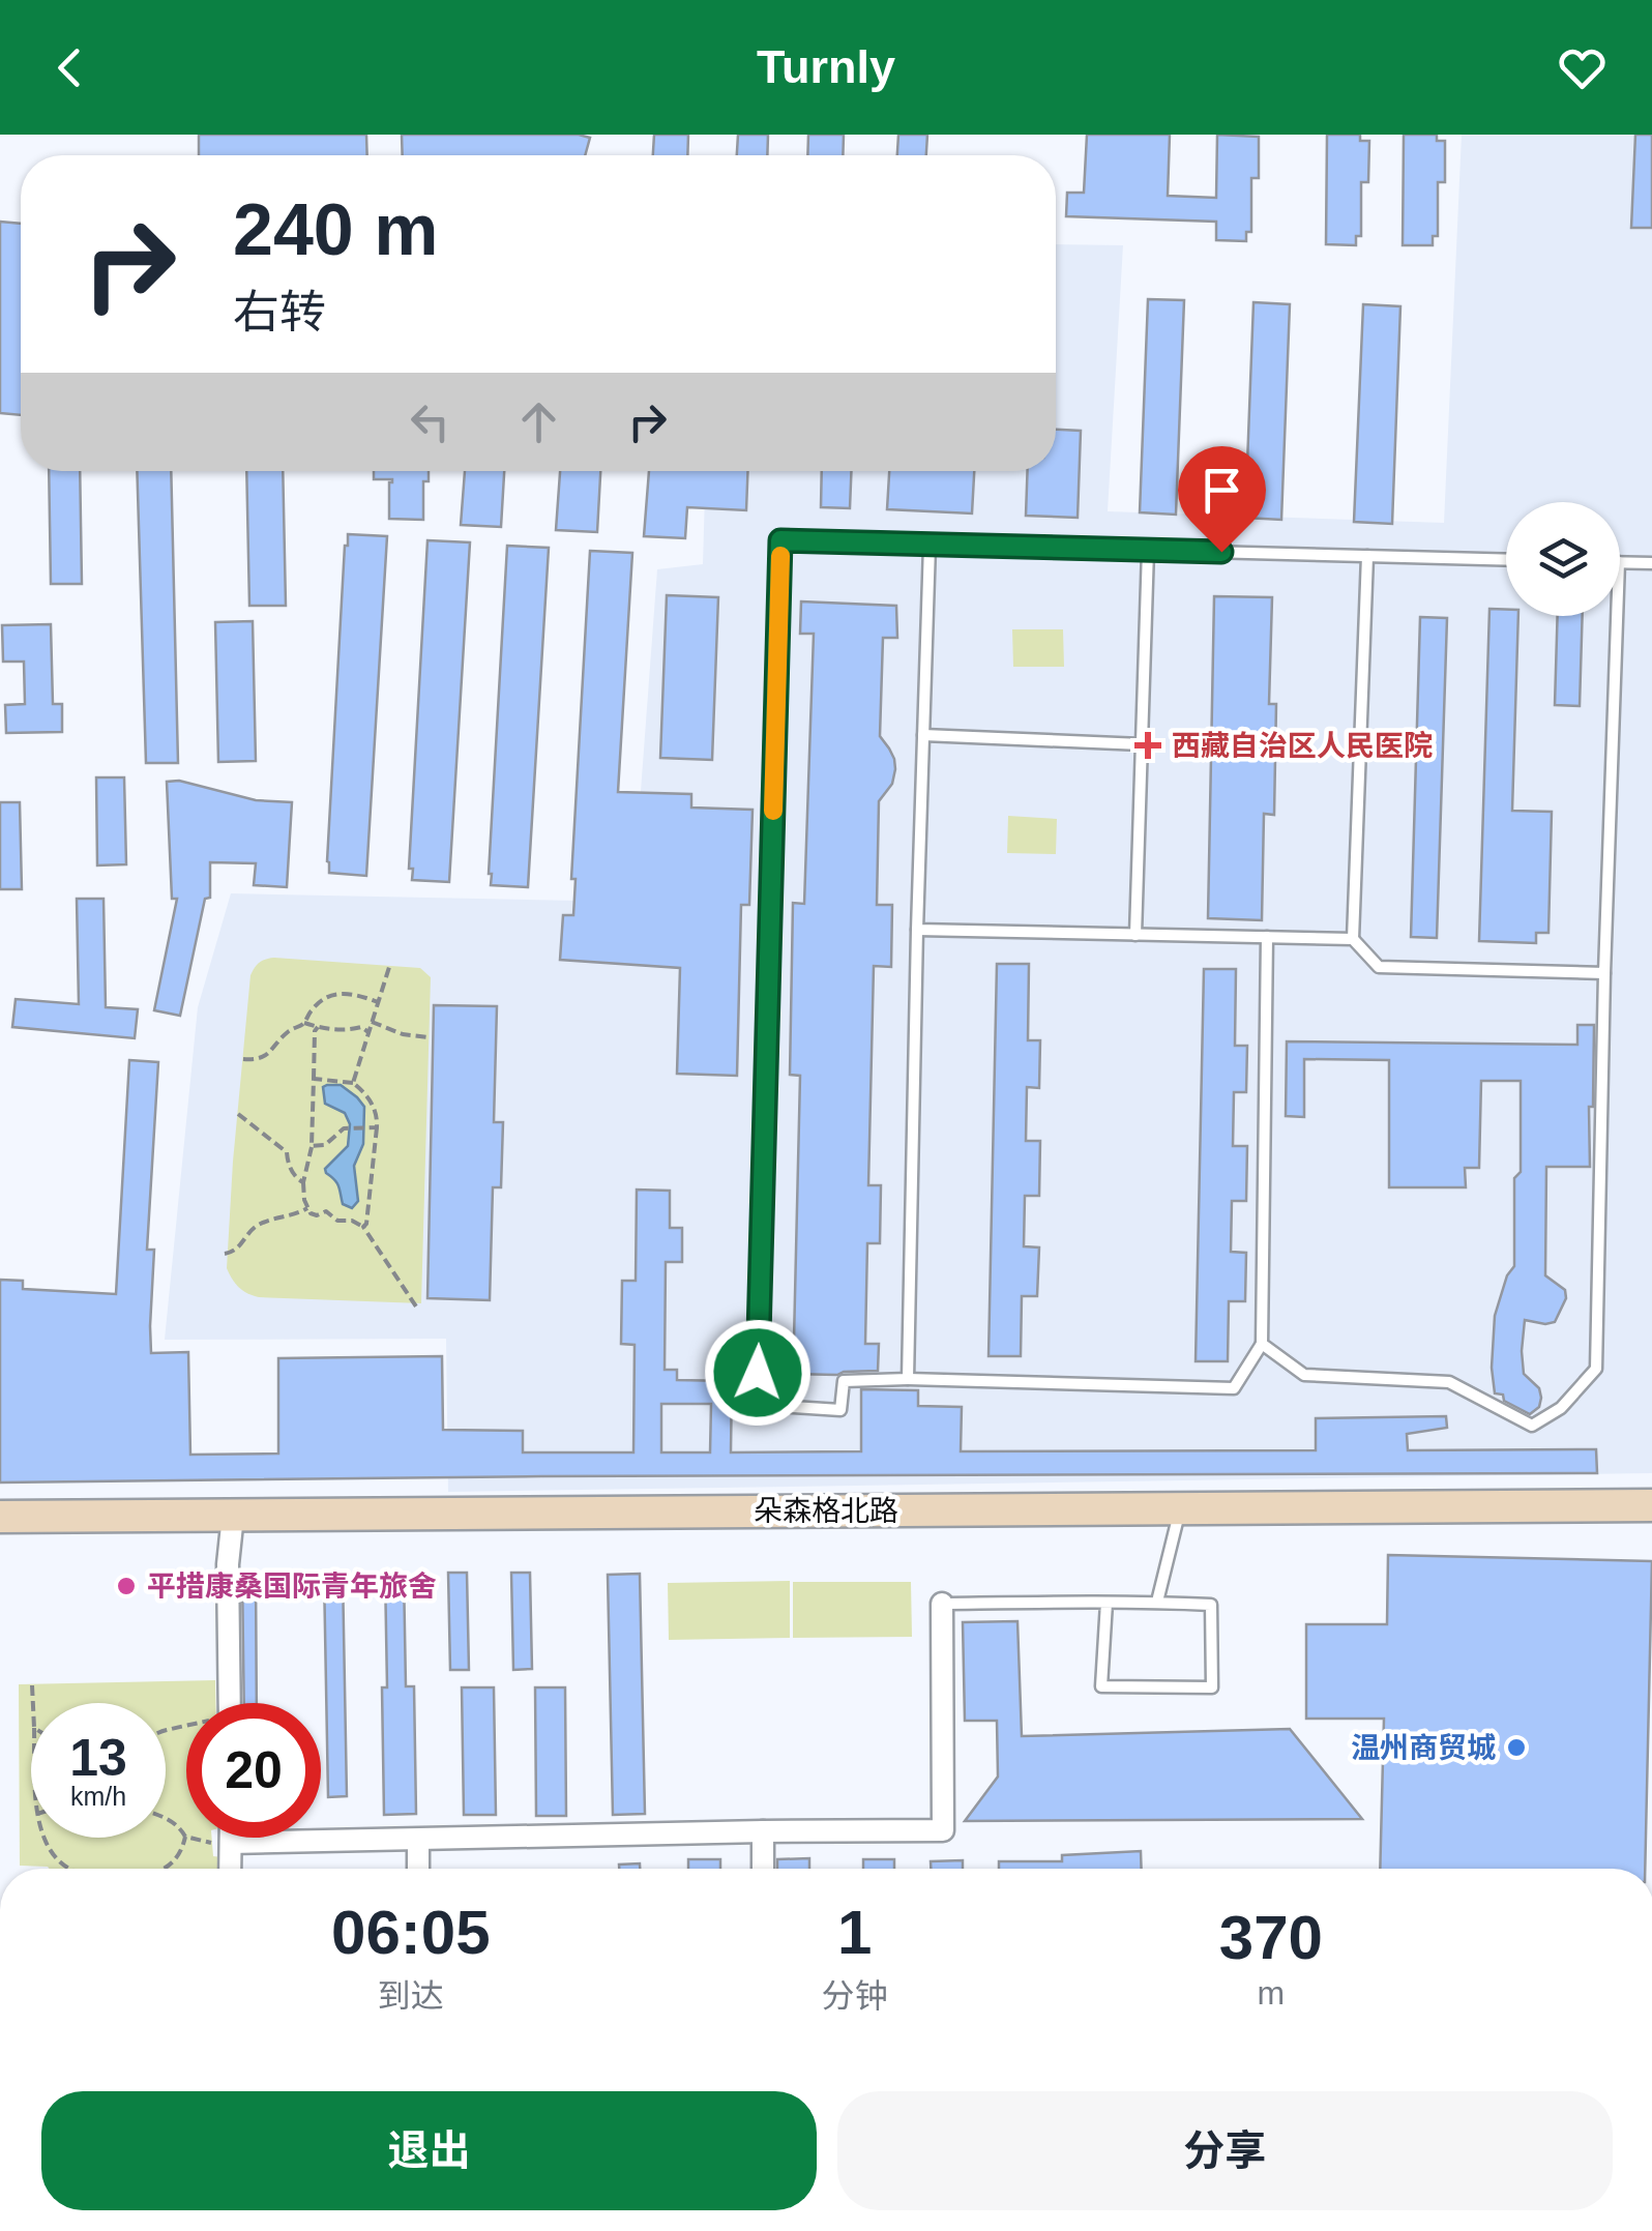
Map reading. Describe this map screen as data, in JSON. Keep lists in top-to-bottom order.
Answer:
{
  "streets": {
    "street": ["朵森格北路"]
  },
  "places": {
    "health": ["西藏自治区人民医院"],
    "other": ["平措康桑国际青年旅舍", "温州商贸城"]
  },
  "page": {
    "header": "Turnly",
    "turn": ["240 m", "右转"],
    "speed": "13 km/h",
    "limit": "20",
    "eta": [
      "06:05",
      "到达",
      "1",
      "分钟",
      "370",
      "m"
    ],
    "buttons": ["退出", "分享"]
  }
}
